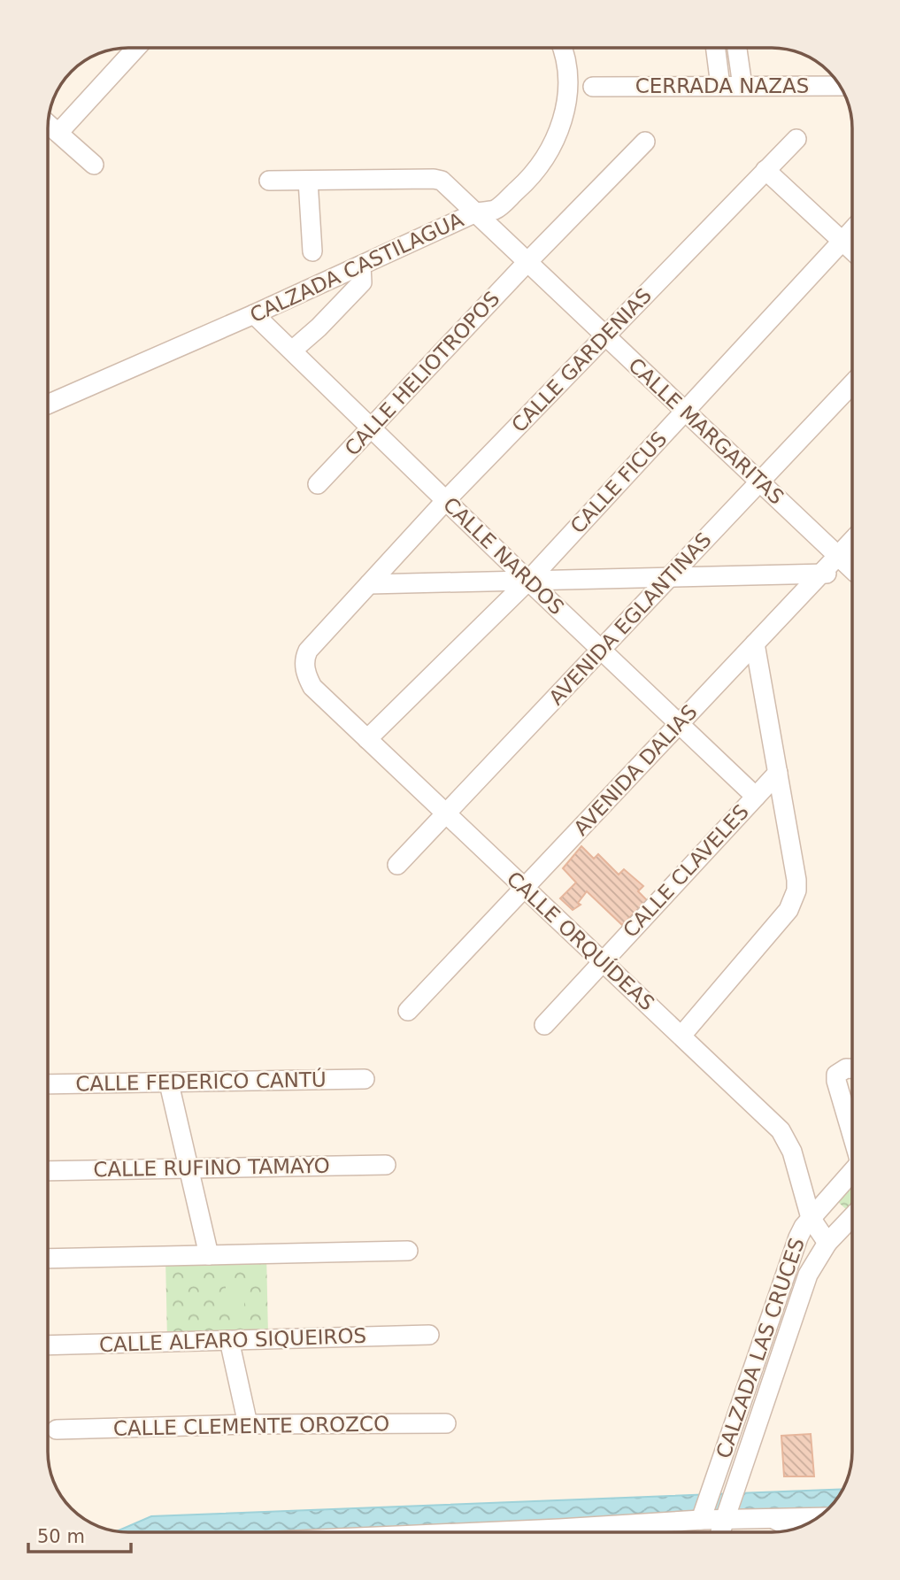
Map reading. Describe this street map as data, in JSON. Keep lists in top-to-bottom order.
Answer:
{
  "streets": {
    "street": [
      "CERRADA NAZAS",
      "CALZADA CASTILAGUA",
      "CALLE GARDENIAS",
      "CALLE HELIOTROPOS",
      "CALLE MARGARITAS",
      "CALLE FICUS",
      "CALLE NARDOS",
      "AVENIDA EGLANTINAS",
      "AVENIDA DALIAS",
      "CALLE CLAVELES",
      "CALLE ORQUÍDEAS",
      "CALLE FEDERICO CANTÚ",
      "CALLE RUFINO TAMAYO",
      "CALLE ALFARO SIQUEIROS",
      "CALZADA LAS CRUCES",
      "CALLE CLEMENTE OROZCO"
    ]
  },
  "crossings": [
    ["CALZADA CASTILAGUA", "CALLE MARGARITAS"],
    ["CALZADA CASTILAGUA", "CALLE NARDOS"],
    ["CALLE GARDENIAS", "CALLE MARGARITAS"],
    ["CALLE GARDENIAS", "CALLE NARDOS"],
    ["CALLE GARDENIAS", "CALLE ORQUÍDEAS"],
    ["CALLE HELIOTROPOS", "CALLE MARGARITAS"],
    ["CALLE HELIOTROPOS", "CALLE NARDOS"],
    ["CALLE MARGARITAS", "CALLE FICUS"],
    ["CALLE MARGARITAS", "AVENIDA EGLANTINAS"],
    ["CALLE MARGARITAS", "AVENIDA DALIAS"],
    ["CALLE FICUS", "CALLE NARDOS"],
    ["CALLE FICUS", "CALLE ORQUÍDEAS"],
    ["CALLE NARDOS", "AVENIDA EGLANTINAS"],
    ["CALLE NARDOS", "AVENIDA DALIAS"],
    ["CALLE NARDOS", "CALLE CLAVELES"],
    ["AVENIDA EGLANTINAS", "CALLE ORQUÍDEAS"],
    ["AVENIDA DALIAS", "CALLE ORQUÍDEAS"],
    ["CALLE CLAVELES", "CALLE ORQUÍDEAS"],
    ["CALLE ORQUÍDEAS", "CALZADA LAS CRUCES"]
  ],
  "scale_bar": "50 m"
}
